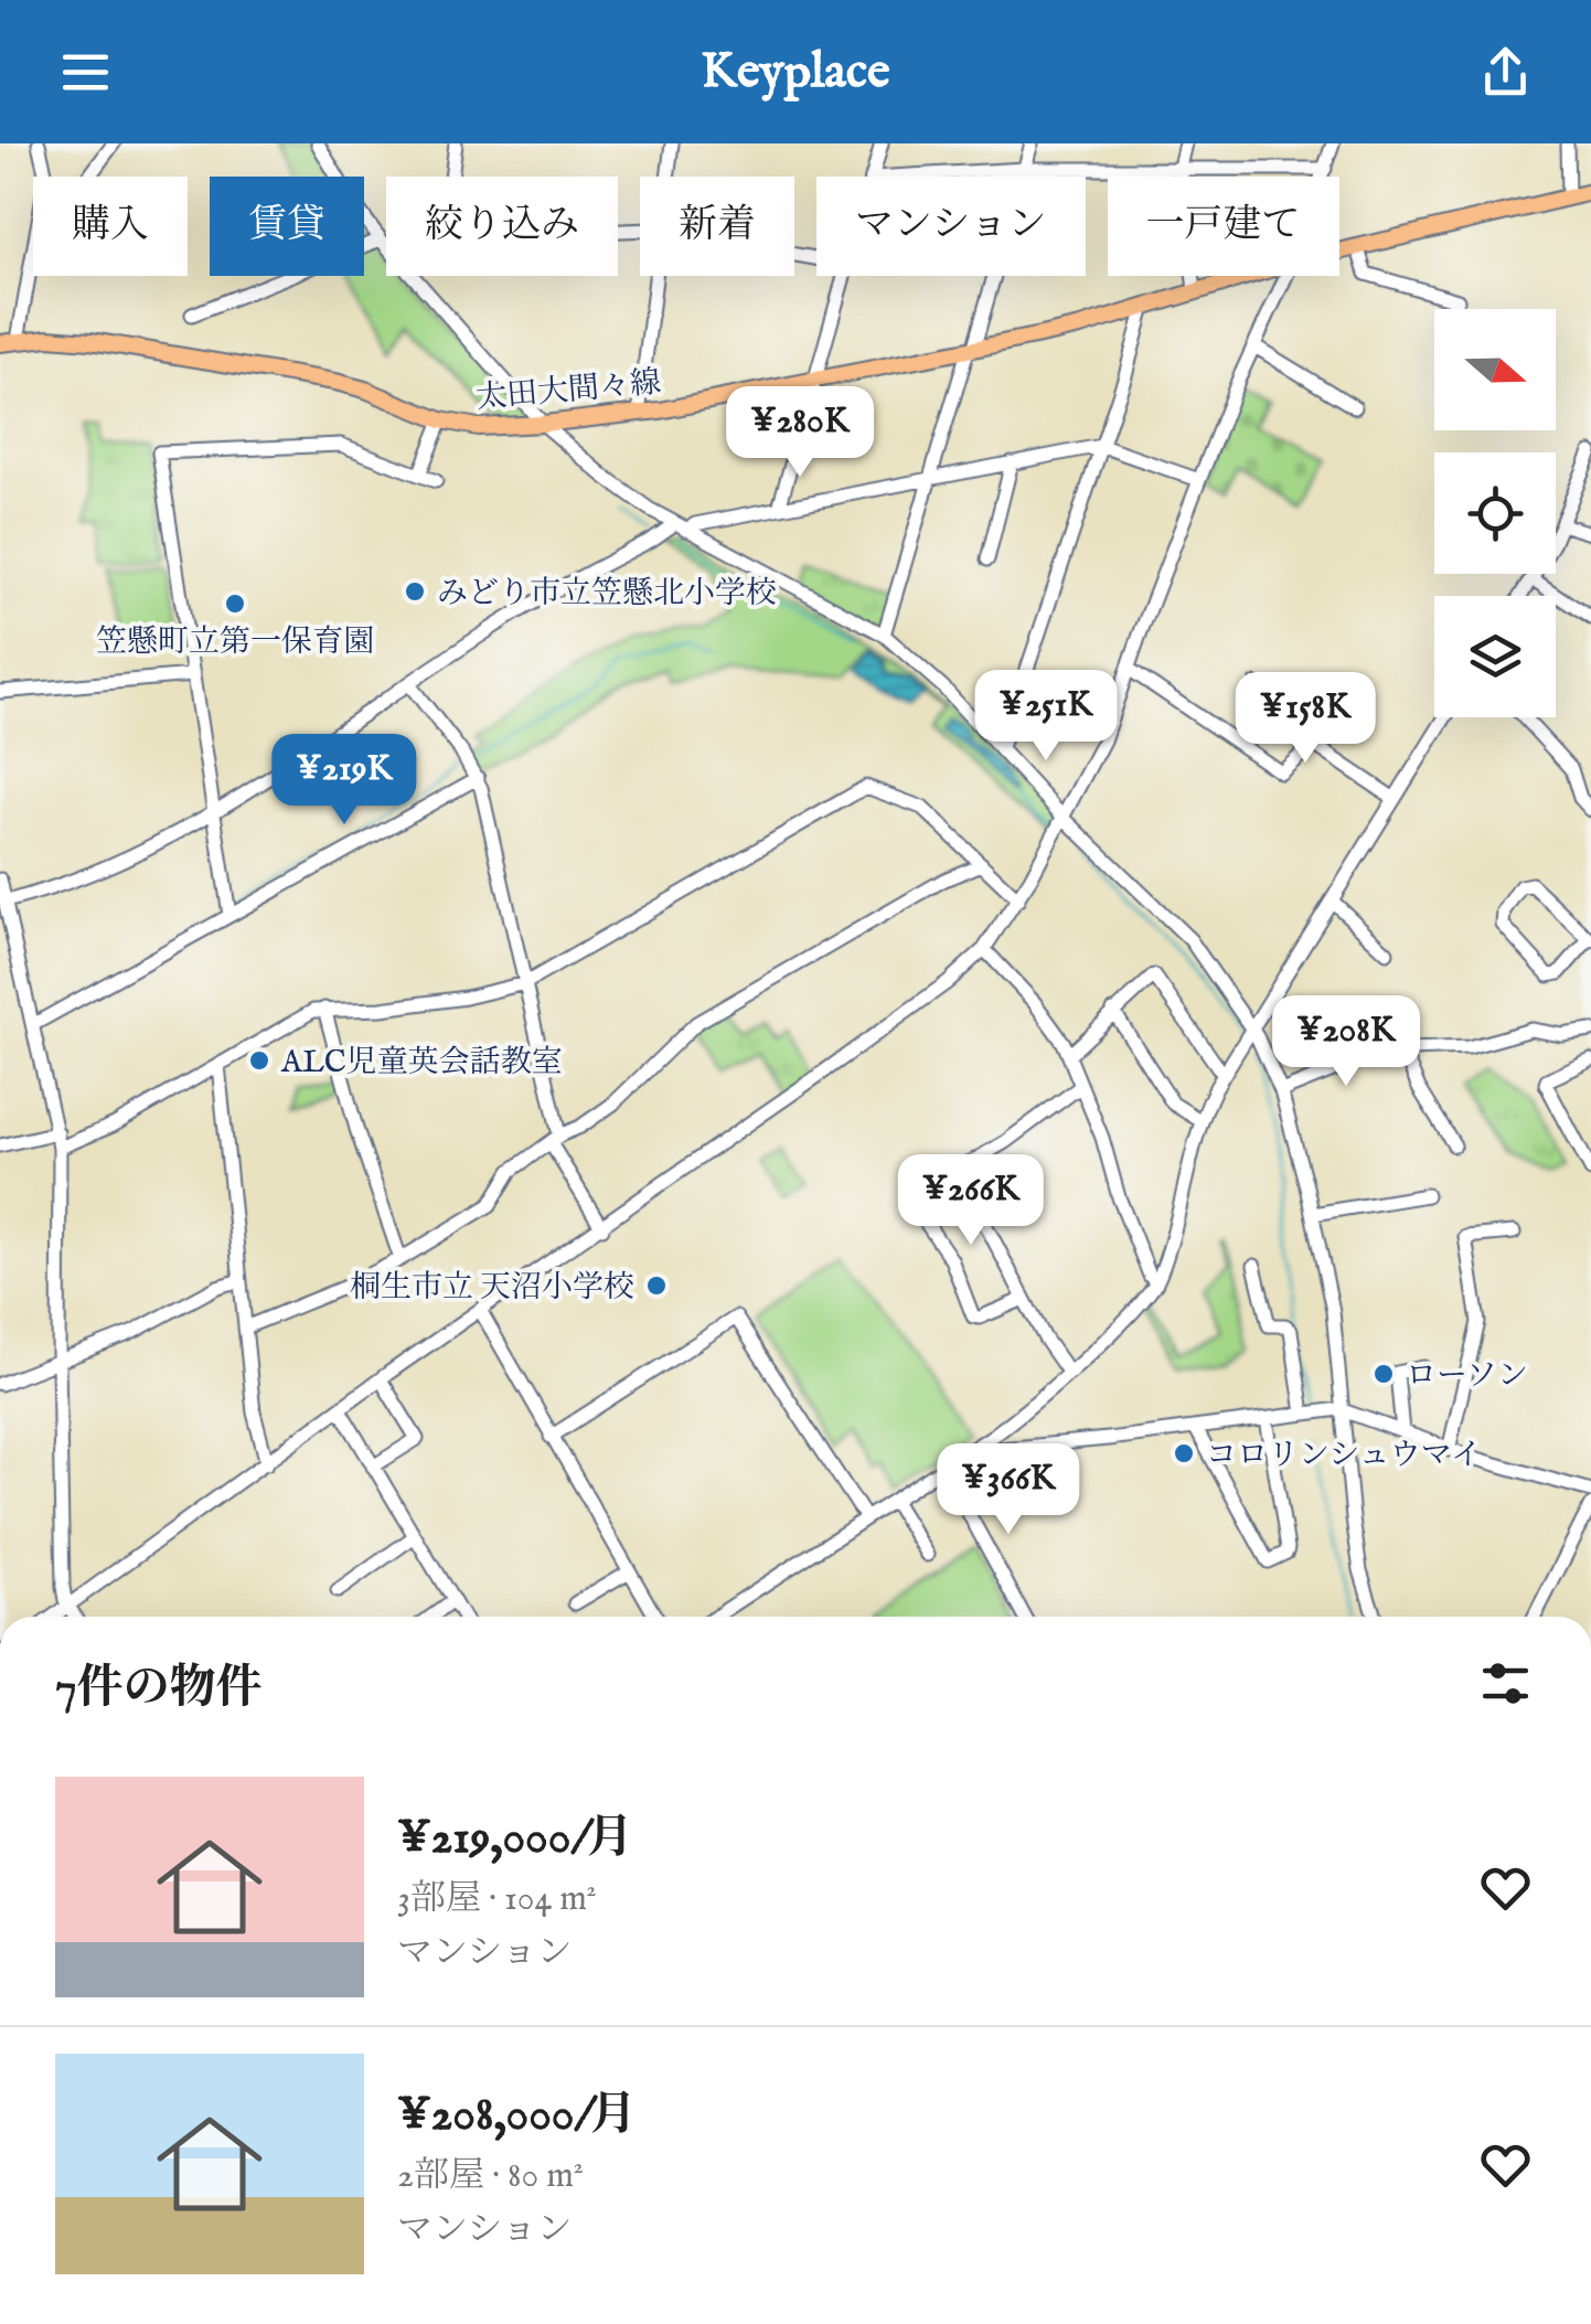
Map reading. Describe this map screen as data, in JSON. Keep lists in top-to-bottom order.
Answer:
{
  "streets": {
    "main road": ["太田大間々線"]
  },
  "places": [
    "みどり市立笠懸北小学校",
    "笠懸町立第一保育園",
    "ALC児童英会話教室",
    "桐生市立 天沼小学校",
    "ローソン",
    "コロリンシュウマイ"
  ],
  "north": "right",
  "page": {
    "header": "Keyplace",
    "chip": [
      "購入",
      "賃貸",
      "絞り込み",
      "新着",
      "マンション",
      "一戸建て"
    ],
    "price": [
      "¥280K",
      "¥251K",
      "¥158K",
      "¥219K",
      "¥208K",
      "¥266K",
      "¥366K"
    ],
    "heading": "7件の物件",
    "list": [
      {
        "name": "¥219,000/月",
        "note": "3部屋 · 104 m² · マンション"
      },
      {
        "name": "¥208,000/月",
        "note": "2部屋 · 80 m² · マンション"
      }
    ]
  }
}
